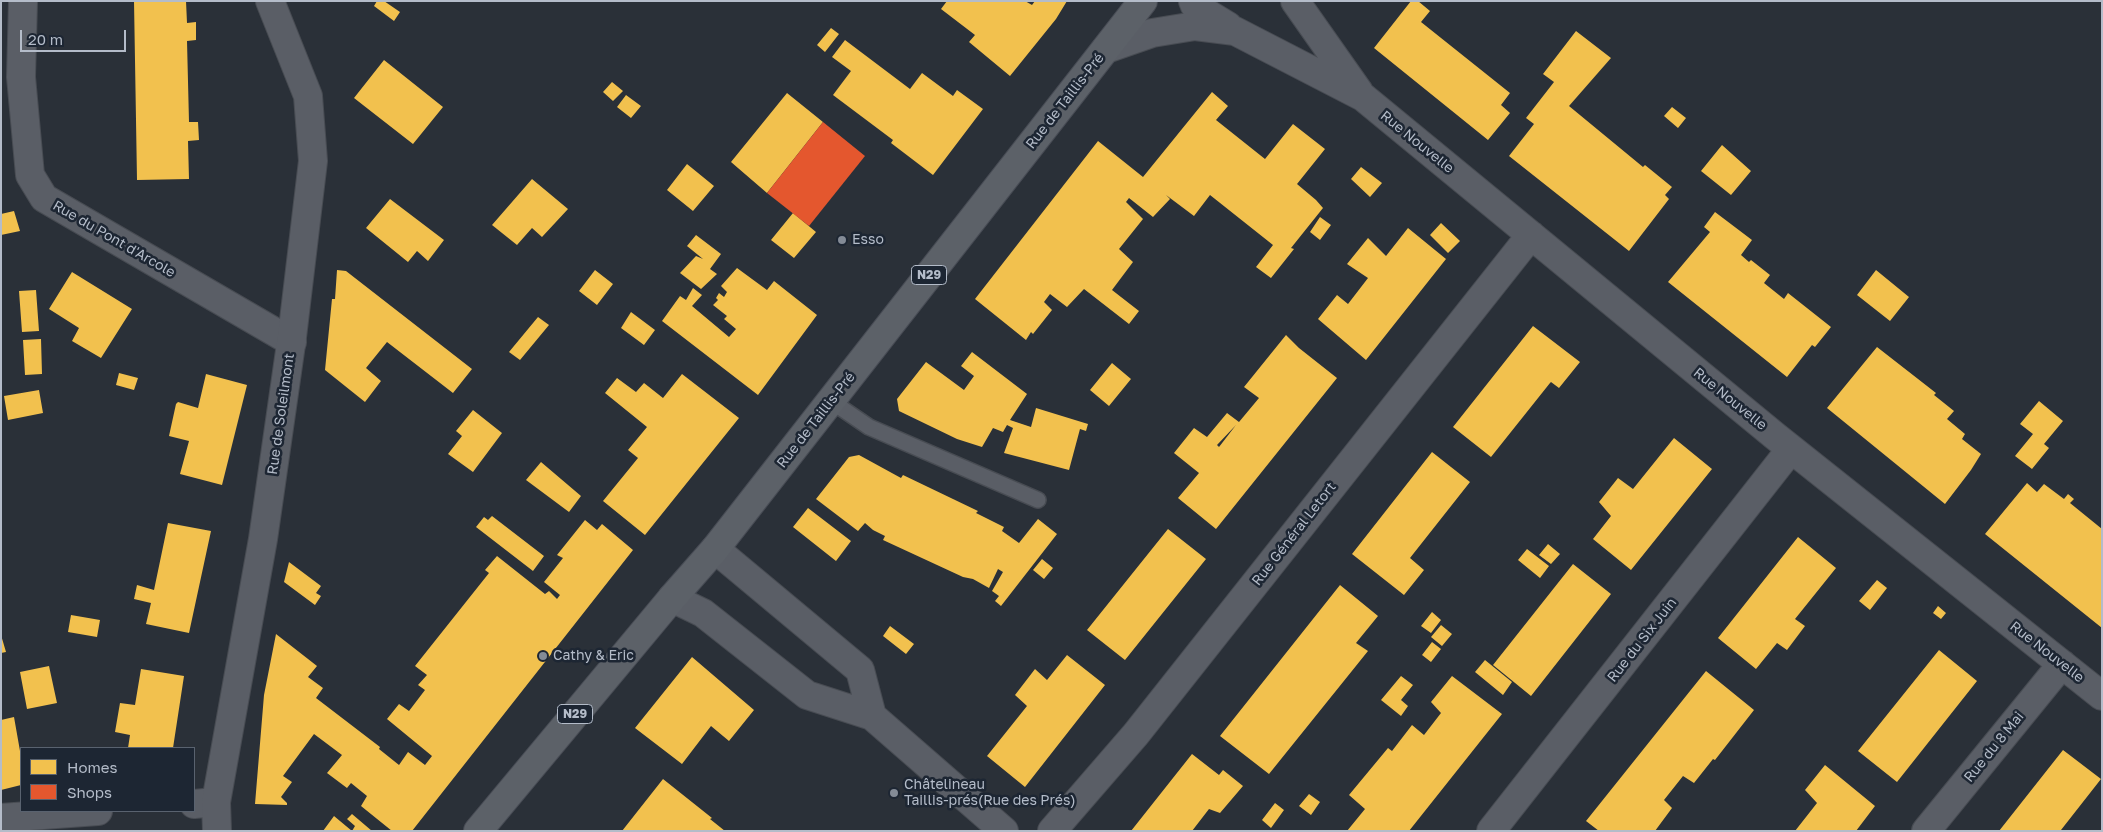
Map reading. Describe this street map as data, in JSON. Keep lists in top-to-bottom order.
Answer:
{
  "streets": {
    "main road": ["Rue de Taillis-Pré", "N29"],
    "street": [
      "Rue Nouvelle",
      "Rue du Pont d'Arcole",
      "Rue de Soleilmont",
      "Rue Général Letort",
      "Rue du Six Juin",
      "Rue du 8 Mai"
    ]
  },
  "crossings": [
    ["Rue de Taillis-Pré", "Rue Nouvelle"],
    ["Rue Nouvelle", "Rue Général Letort"],
    ["Rue Nouvelle", "Rue du Six Juin"],
    ["Rue Nouvelle", "Rue du 8 Mai"],
    ["Rue du Pont d'Arcole", "Rue de Soleilmont"]
  ],
  "places": ["Esso", "Cathy & Eric", "Châtelineau Taillis-prés(Rue des Prés)"],
  "legend": ["Homes", "Shops"],
  "scale_bar": "20 m"
}
